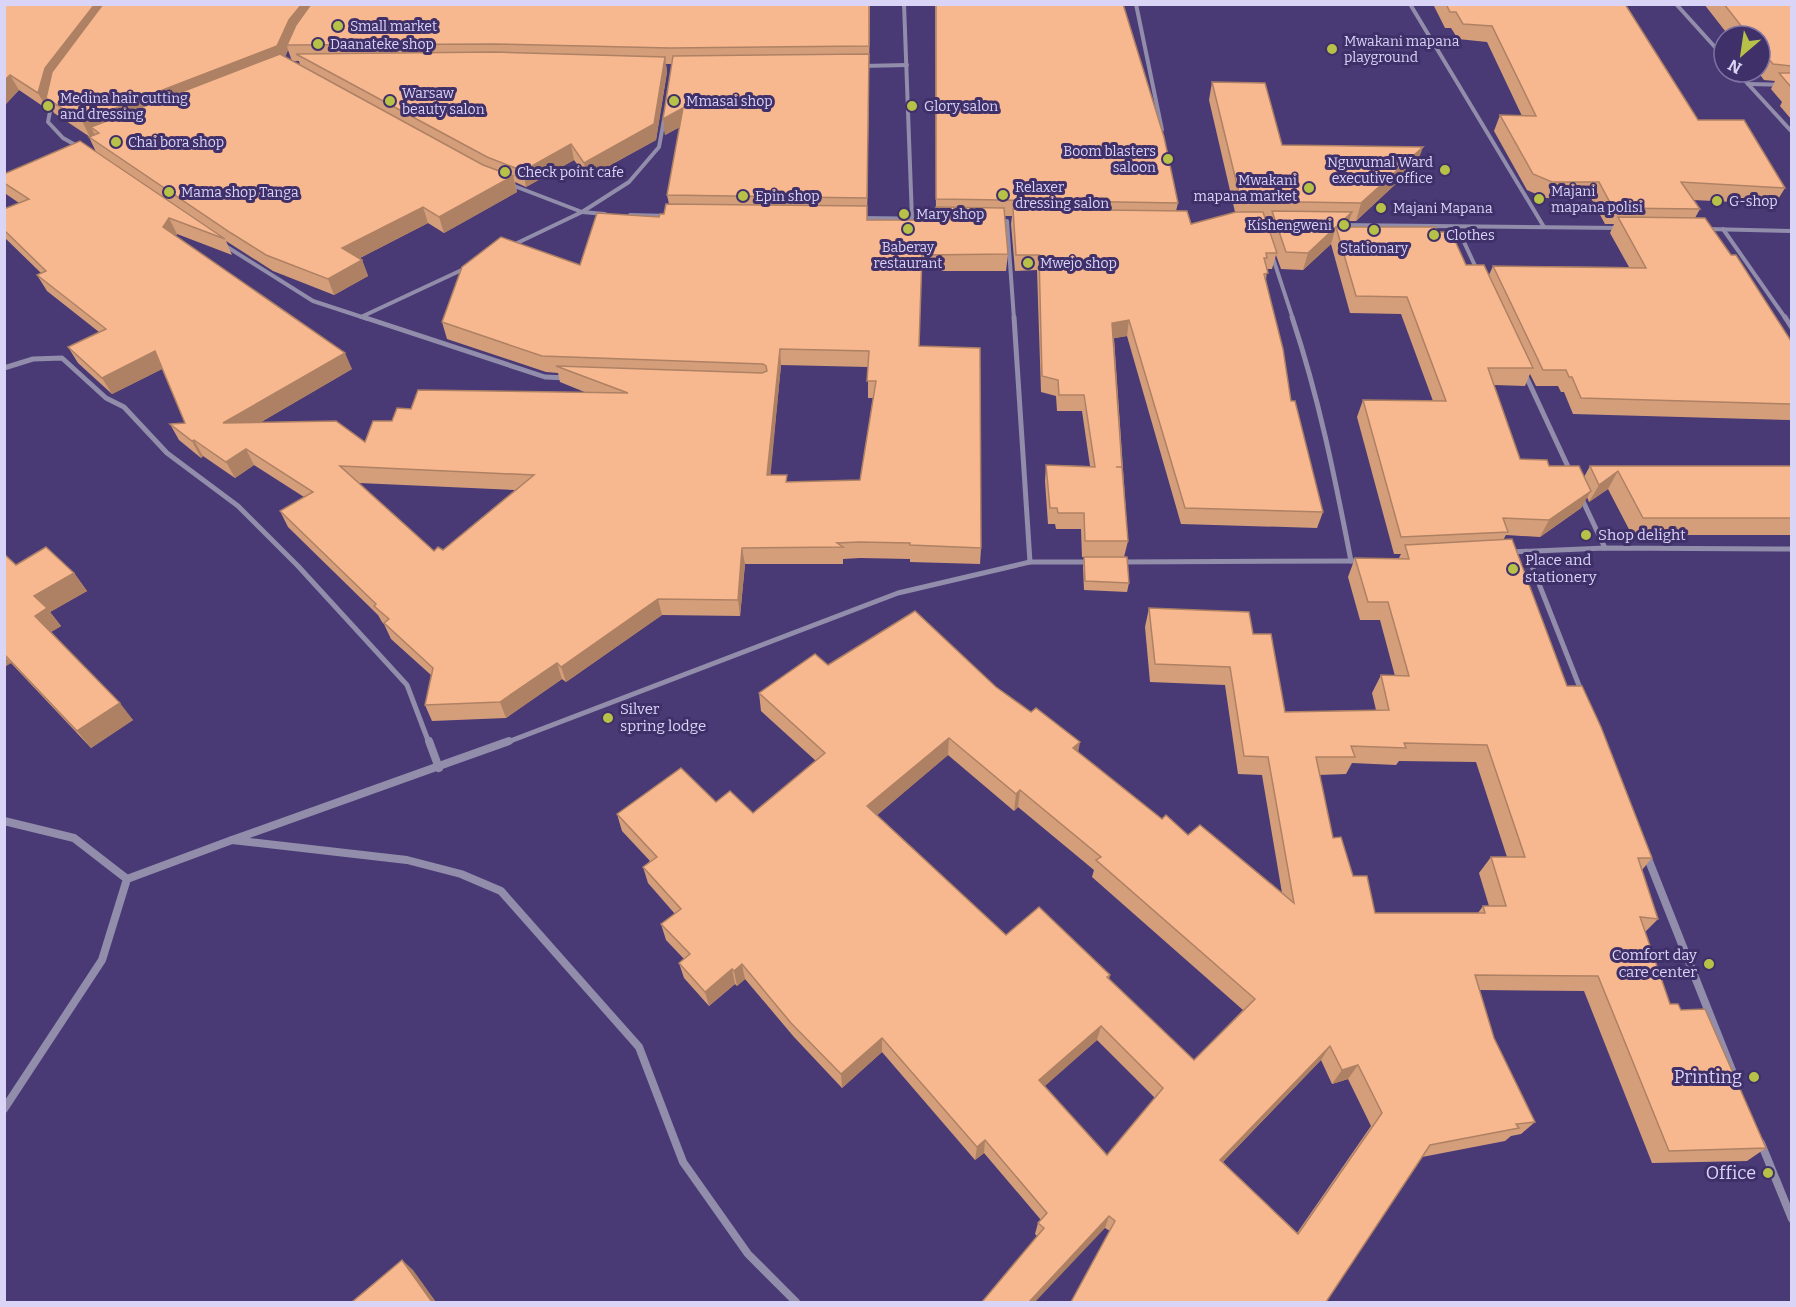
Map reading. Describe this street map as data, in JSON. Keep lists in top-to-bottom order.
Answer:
{
  "places": [
    "Small market",
    "Daanateke shop",
    "Mwakani mapana playground",
    "Warsaw beauty salon",
    "Mmasai shop",
    "Medina hair cutting and dressing",
    "Glory salon",
    "Chai bora shop",
    "Boom blasters saloon",
    "Nguvumal Ward executive office",
    "Check point cafe",
    "Mwakani mapana market",
    "Mama shop Tanga",
    "Relaxer dressing salon",
    "Epin shop",
    "Majani mapana polisi",
    "G-shop",
    "Majani Mapana",
    "Mary shop",
    "Kishengweni",
    "Baberay restaurant",
    "Stationary",
    "Clothes",
    "Mwejo shop",
    "Shop delight",
    "Place and stationery",
    "Silver spring lodge",
    "Comfort day care center",
    "Printing",
    "Office"
  ],
  "north": "bottom left"
}
